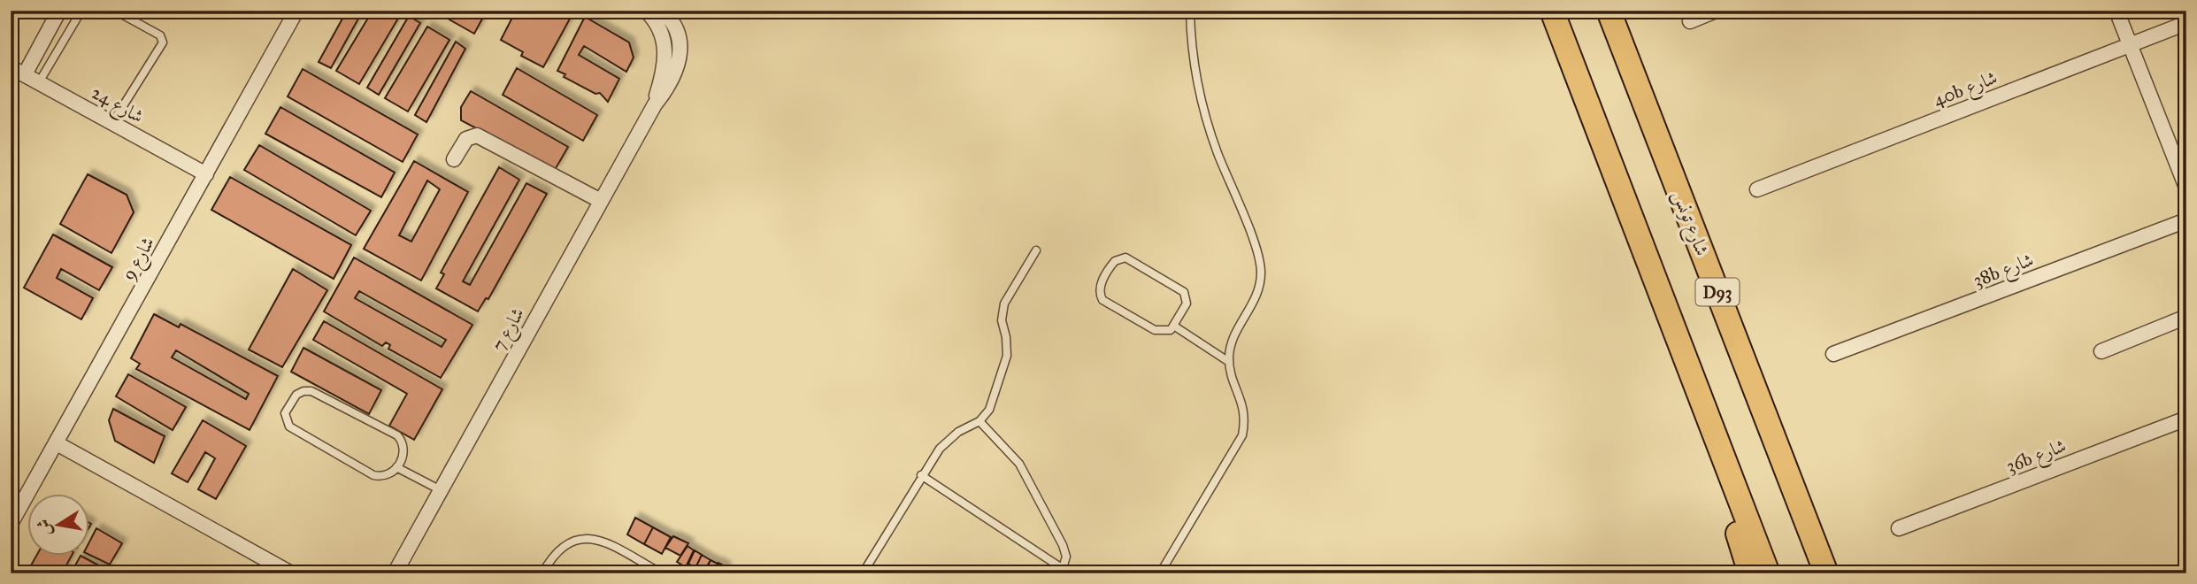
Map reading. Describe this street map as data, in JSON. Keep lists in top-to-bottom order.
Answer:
{
  "streets": {
    "main road": ["شارع تونس", "D93"],
    "street": [
      "40b شارع",
      "شارع 24",
      "شارع 9",
      "38b شارع",
      "شارع 7",
      "36b شارع"
    ]
  },
  "crossings": [
    ["شارع 24", "شارع 9"]
  ],
  "north": "left"
}
